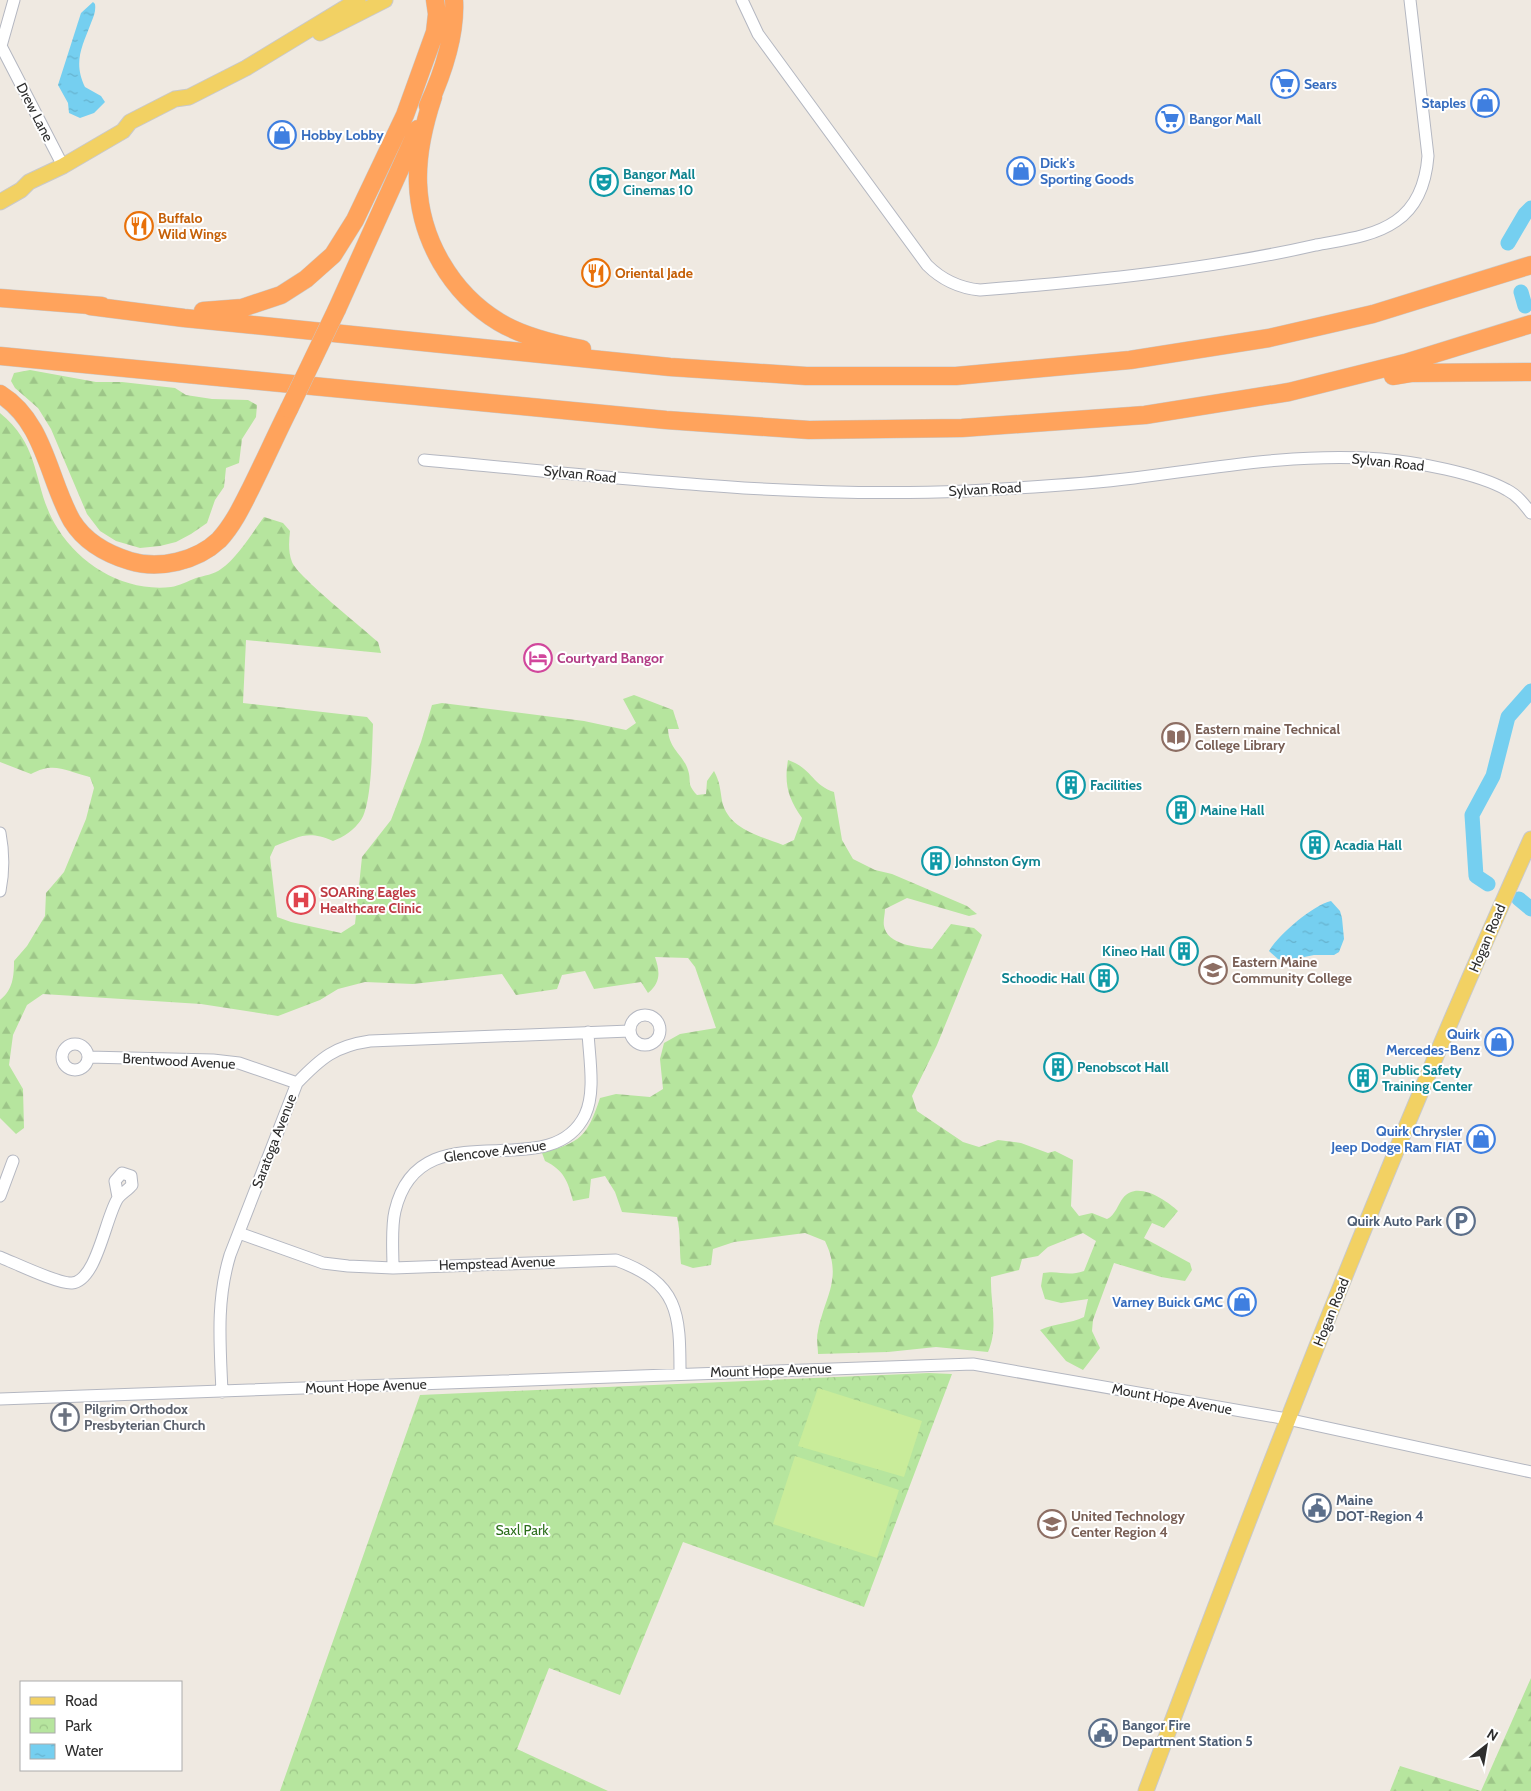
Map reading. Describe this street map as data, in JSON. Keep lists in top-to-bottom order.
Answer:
{
  "streets": {
    "main road": ["Hogan Road"],
    "street": [
      "Drew Lane",
      "Sylvan Road",
      "Brentwood Avenue",
      "Saratoga Avenue",
      "Glencove Avenue",
      "Hempstead Avenue",
      "Mount Hope Avenue"
    ]
  },
  "crossings": [
    ["Hogan Road", "Mount Hope Avenue"],
    ["Brentwood Avenue", "Saratoga Avenue"],
    ["Saratoga Avenue", "Glencove Avenue"],
    ["Saratoga Avenue", "Hempstead Avenue"],
    ["Saratoga Avenue", "Mount Hope Avenue"],
    ["Glencove Avenue", "Hempstead Avenue"],
    ["Hempstead Avenue", "Mount Hope Avenue"]
  ],
  "parks": ["Saxl Park"],
  "places": {
    "supermarket": ["Sears", "Bangor Mall"],
    "shop": [
      "Staples",
      "Hobby Lobby",
      "Dick's Sporting Goods",
      "Quirk Mercedes-Benz",
      "Quirk Chrysler Jeep Dodge Ram FIAT",
      "Varney Buick GMC"
    ],
    "theatre": ["Bangor Mall Cinemas 10"],
    "restaurant": ["Buffalo Wild Wings", "Oriental Jade"],
    "hotel": ["Courtyard Bangor"],
    "library": ["Eastern maine Technical College Library"],
    "building": [
      "Facilities",
      "Maine Hall",
      "Acadia Hall",
      "Johnston Gym",
      "Kineo Hall",
      "Schoodic Hall",
      "Penobscot Hall",
      "Public Safety Training Center"
    ],
    "hospital": ["SOARing Eagles Healthcare Clinic"],
    "school or university": ["Eastern Maine Community College", "United Technology Center Region 4"],
    "parking": ["Quirk Auto Park"],
    "church": ["Pilgrim Orthodox Presbyterian Church"],
    "public building": ["Maine DOT-Region 4", "Bangor Fire Department Station 5"]
  },
  "legend": ["Road", "Park", "Water"],
  "north": "top right"
}
